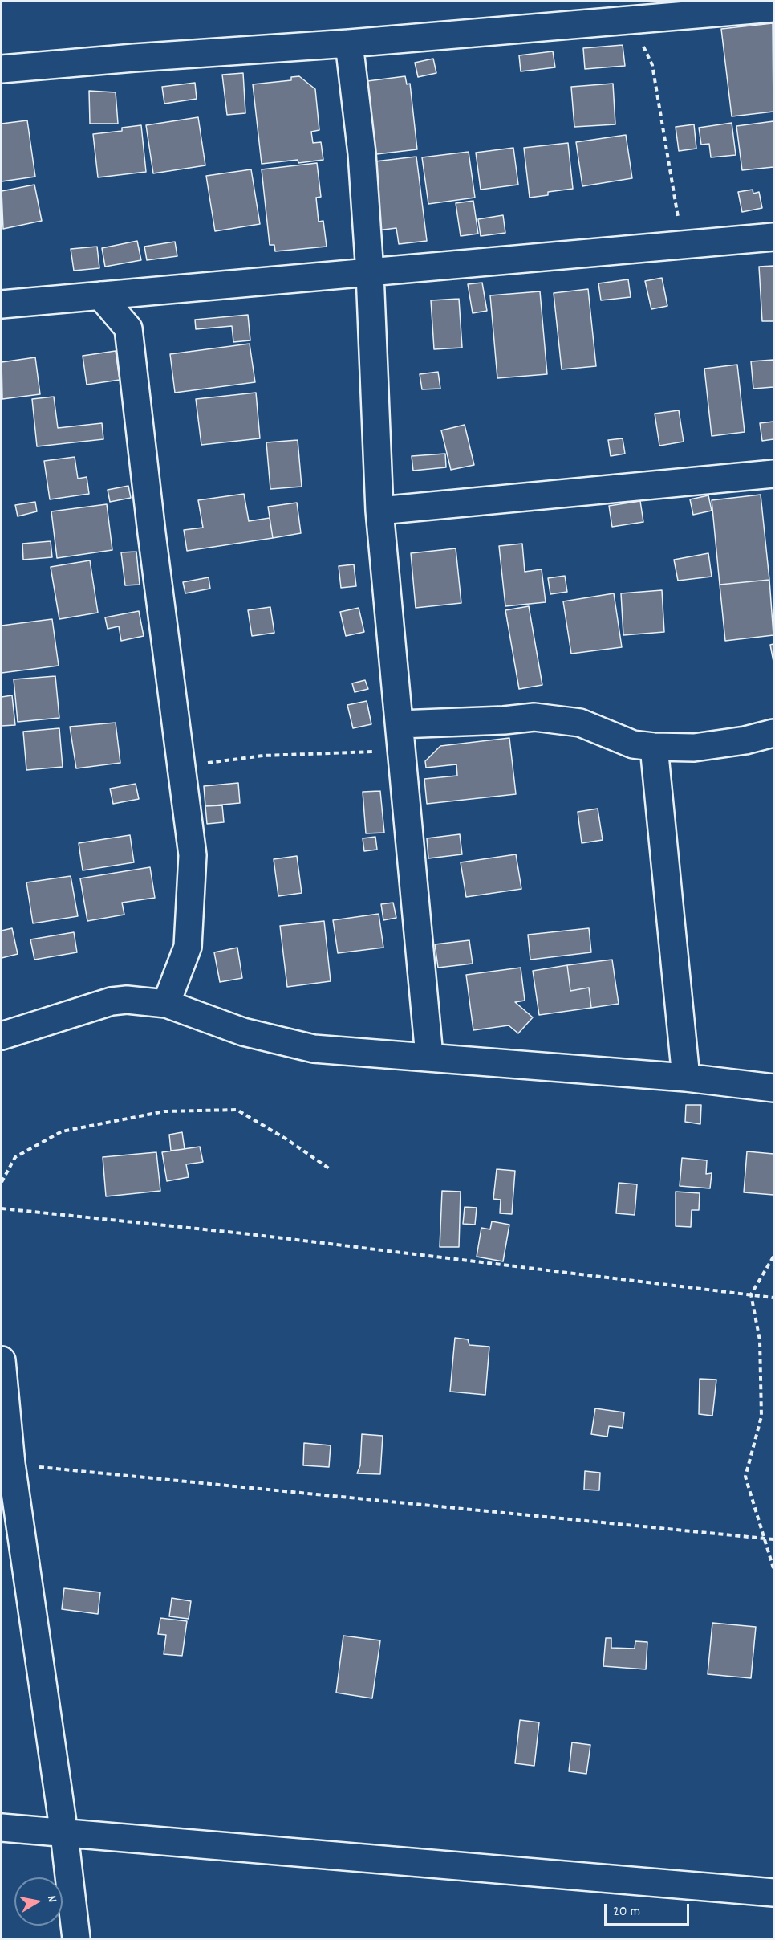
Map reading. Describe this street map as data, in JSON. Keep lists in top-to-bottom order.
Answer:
{
  "scale_bar": "20 m",
  "north": "right"
}
